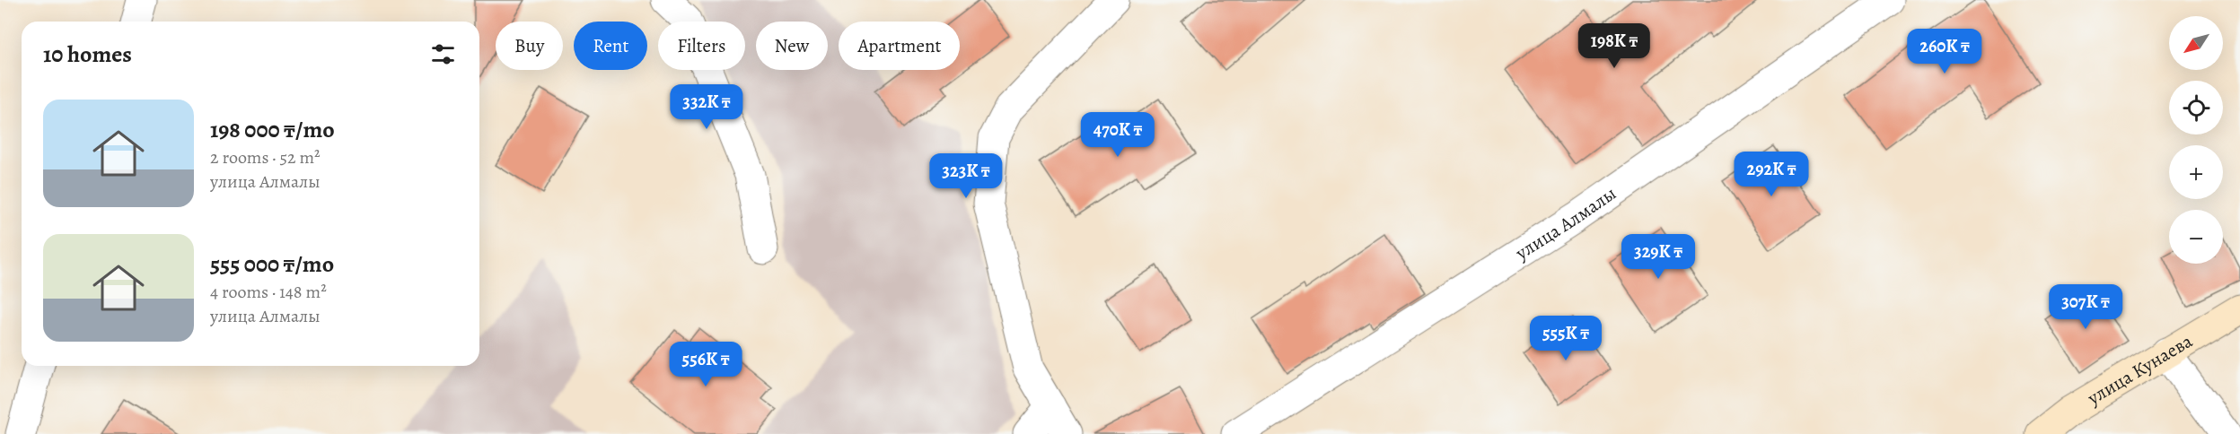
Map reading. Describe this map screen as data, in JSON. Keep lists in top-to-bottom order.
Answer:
{
  "streets": {
    "main road": ["улица Кунаева"],
    "street": ["улица Алмалы"]
  },
  "north": "bottom left",
  "page": {
    "map_buttons": ["+", "−"],
    "chip": [
      "Buy",
      "Rent",
      "Filters",
      "New",
      "Apartment"
    ],
    "heading": "10 homes",
    "price": [
      "198K ₸",
      "260K ₸",
      "332K ₸",
      "470K ₸",
      "292K ₸",
      "323K ₸",
      "329K ₸",
      "307K ₸",
      "555K ₸",
      "556K ₸"
    ],
    "list": [
      {
        "name": "198 000 ₸/mo",
        "note": "2 rooms · 52 m² · улица Алмалы"
      },
      {
        "name": "555 000 ₸/mo",
        "note": "4 rooms · 148 m² · улица Алмалы"
      }
    ]
  }
}
